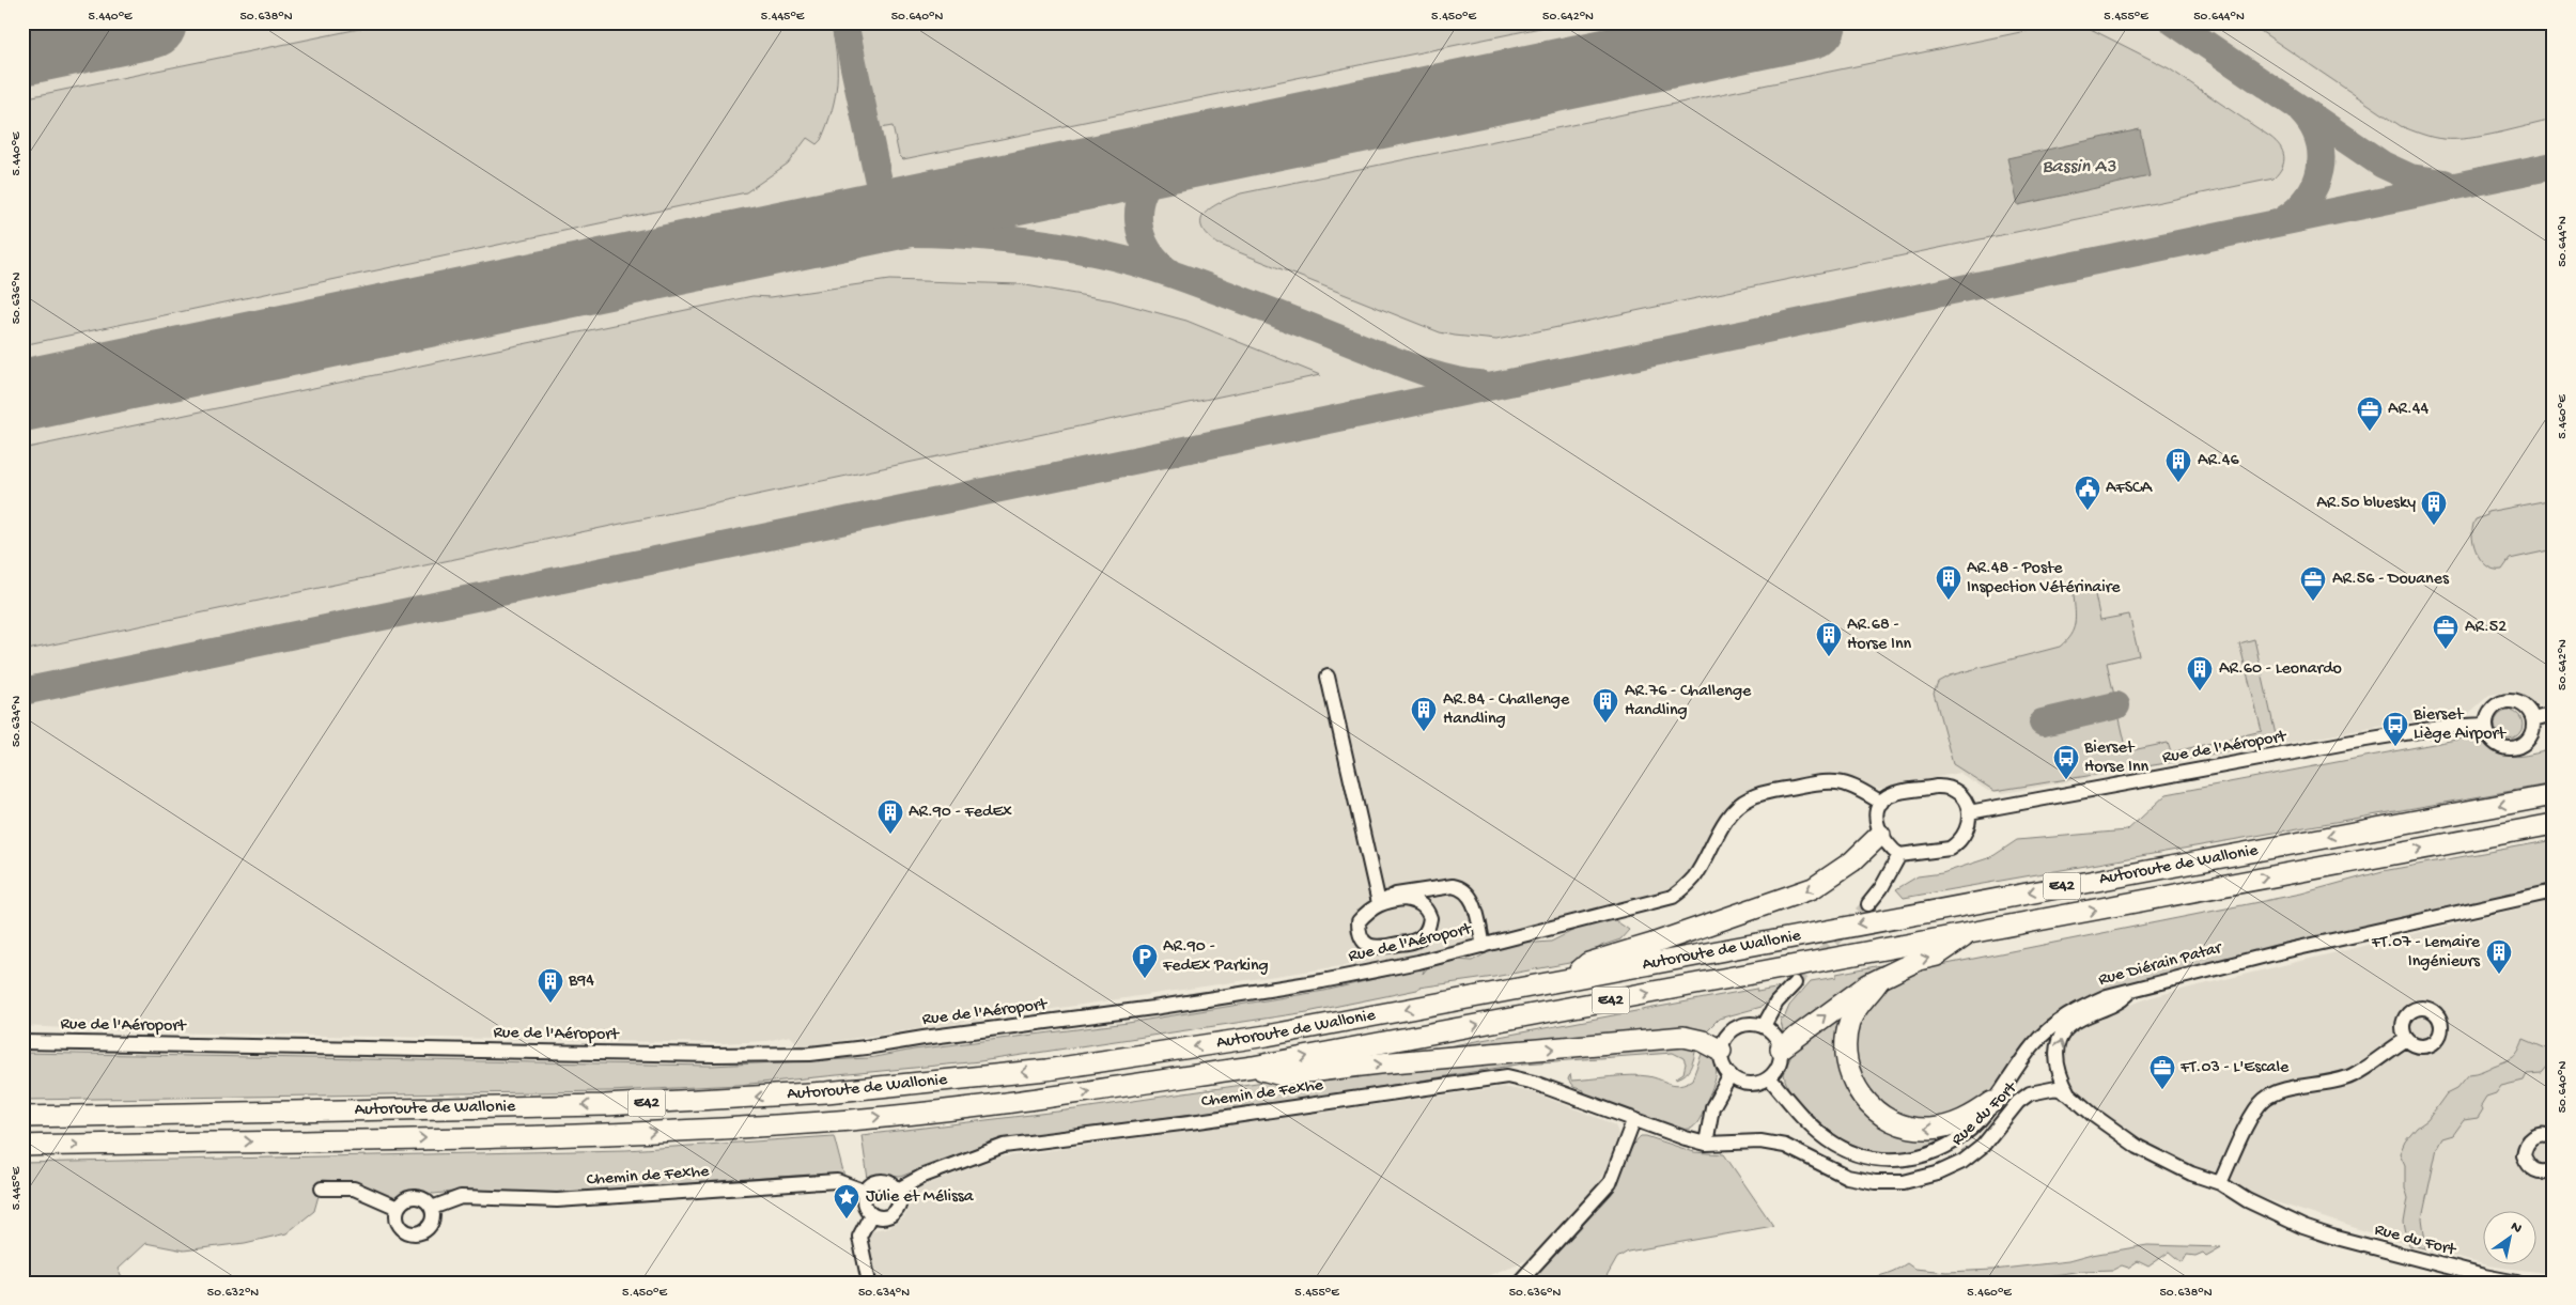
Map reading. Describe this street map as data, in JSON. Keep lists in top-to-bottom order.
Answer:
{
  "streets": {
    "highway": ["Autoroute de Wallonie", "E42"],
    "street": [
      "Rue de l'Aéroport",
      "Rue Diérain Patar",
      "Chemin de Fexhe",
      "Rue du Fort"
    ]
  },
  "crossings": [
    ["Chemin de Fexhe", "Rue du Fort"]
  ],
  "water": ["Bassin A3"],
  "places": {
    "office": [
      "AR.44",
      "AR.56 - Douanes",
      "AR.52",
      "FT.03 - L'Escale"
    ],
    "building": [
      "AR.46",
      "AR.50 bluesky",
      "AR.48 - Poste Inspection Vétérinaire",
      "AR.68 - Horse Inn",
      "AR.60 - Leonardo",
      "AR.76 - Challenge Handling",
      "AR.84 - Challenge Handling",
      "AR.90 - FedEx",
      "FT.07 - Lemaire Ingénieurs",
      "B94"
    ],
    "public building": ["AFSCA"],
    "bus stop": ["Bierset Liège Airport", "Bierset Horse Inn"],
    "parking": ["AR.90 - FedEx Parking"],
    "place": ["Julie et Mélissa"]
  },
  "north": "top right",
  "coordinates": [
    "5.440°E",
    "50.638°N",
    "5.445°E",
    "50.640°N",
    "5.450°E",
    "50.642°N",
    "5.455°E",
    "50.644°N",
    "50.636°N",
    "5.460°E",
    "50.634°N",
    "50.632°N"
  ]
}
